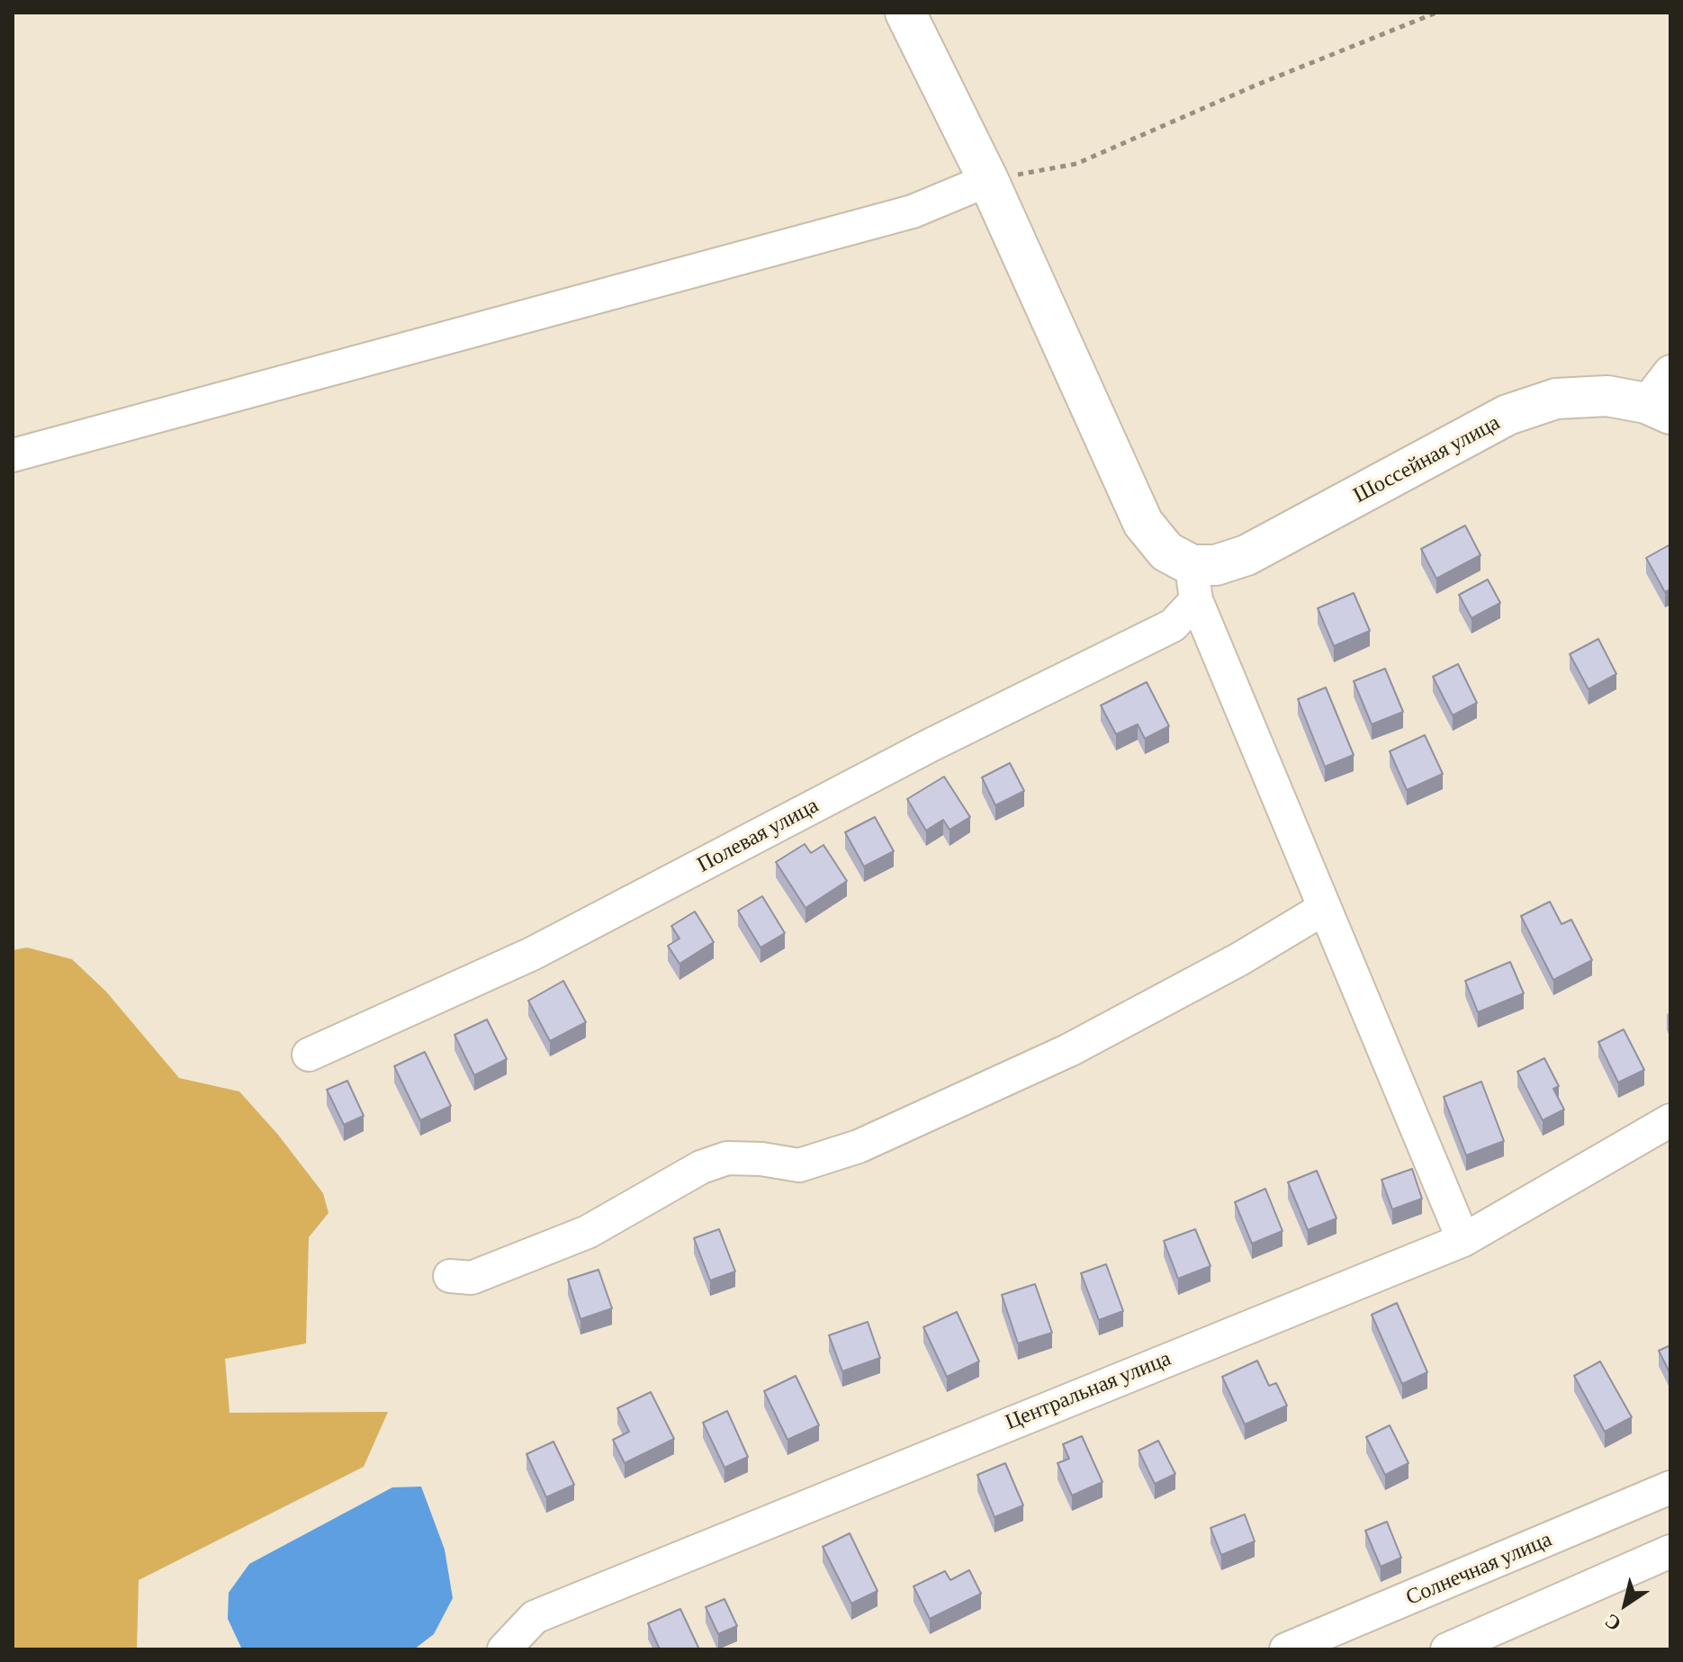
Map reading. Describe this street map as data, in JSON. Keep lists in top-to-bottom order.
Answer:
{
  "streets": {
    "main road": ["Шоссейная улица"],
    "street": ["Полевая улица", "Центральная улица", "Солнечная улица"]
  },
  "crossings": [
    ["Шоссейная улица", "Полевая улица"]
  ],
  "north": "bottom left"
}
